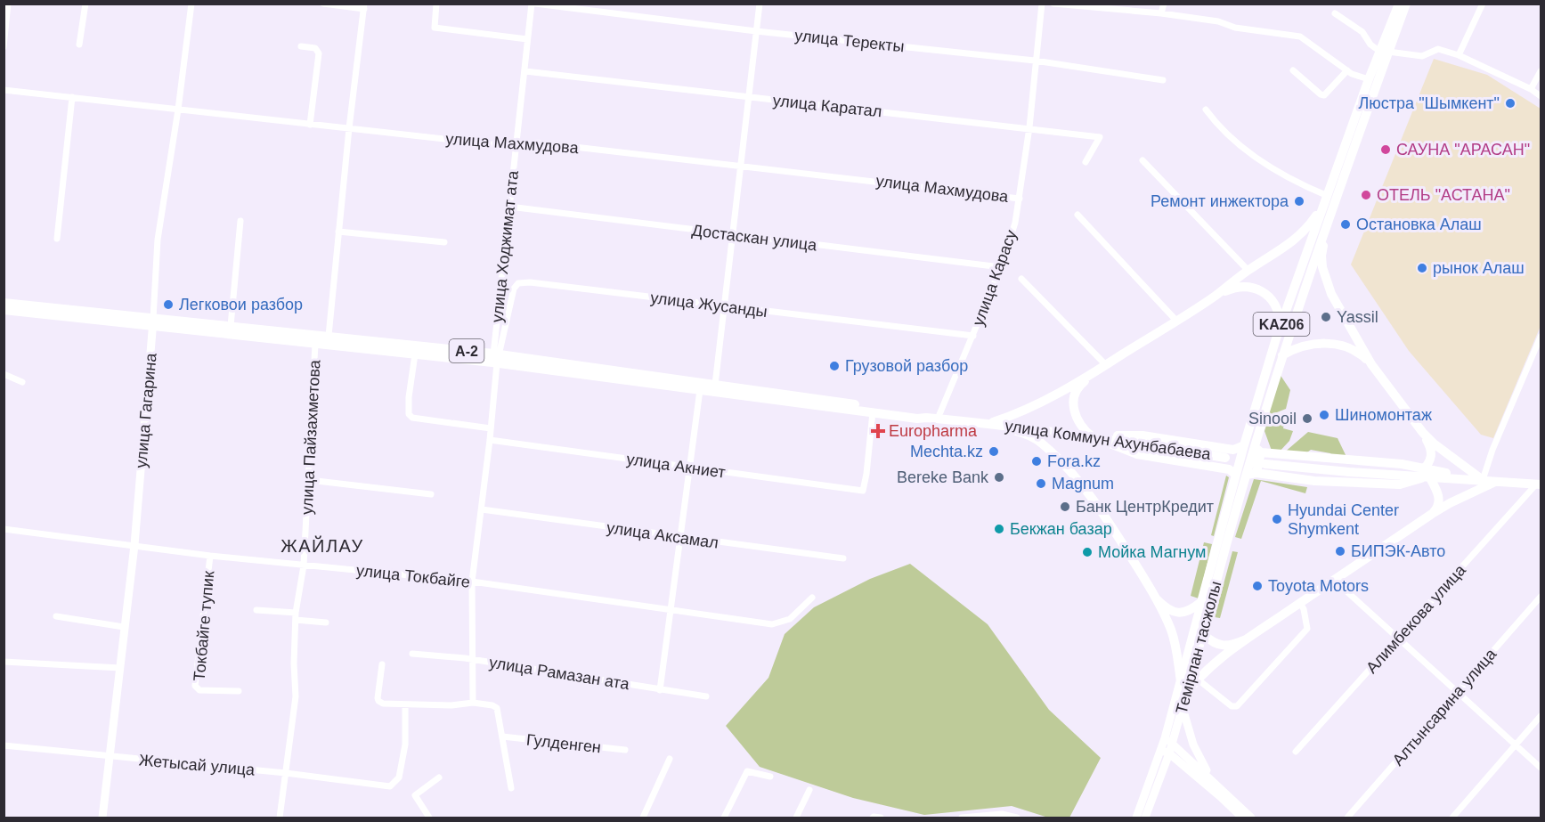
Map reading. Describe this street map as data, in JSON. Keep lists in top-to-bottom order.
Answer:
{
  "streets": {
    "highway": [
      "KАZ06",
      "A-2",
      "улица Коммун Ахунбабаева",
      "Темірлан тасжолы"
    ],
    "main road": ["улица Гагарина"],
    "street": [
      "улица Теректы",
      "улица Каратал",
      "улица Махмудова",
      "Достаскан улица",
      "улица Ходжимат ата",
      "улица Карасу",
      "улица Жусанды",
      "улица Пайзахметова",
      "улица Акниет",
      "улица Аксамал",
      "улица Токбайге",
      "Алимбекова улица",
      "Токбайге тупик",
      "улица Рамазан ата",
      "Алтынсарина улица",
      "Гулденген",
      "Жетысай улица"
    ]
  },
  "crossings": [
    ["улица Теректы", "улица Ходжимат ата"],
    ["улица Теректы", "улица Карасу"],
    ["улица Каратал", "улица Ходжимат ата"],
    ["улица Каратал", "улица Карасу"],
    ["улица Махмудова", "улица Ходжимат ата"],
    ["улица Махмудова", "улица Карасу"],
    ["улица Махмудова", "улица Гагарина"],
    ["Достаскан улица", "улица Ходжимат ата"],
    ["Достаскан улица", "улица Карасу"],
    ["улица Ходжимат ата", "улица Жусанды"],
    ["улица Ходжимат ата", "A-2"],
    ["улица Ходжимат ата", "улица Акниет"],
    ["улица Ходжимат ата", "улица Аксамал"],
    ["улица Ходжимат ата", "улица Токбайге"],
    ["улица Ходжимат ата", "улица Рамазан ата"],
    ["улица Карасу", "улица Жусанды"],
    ["улица Карасу", "улица Коммун Ахунбабаева"],
    ["улица Жусанды", "A-2"],
    ["KАZ06", "Алимбекова улица"],
    ["KАZ06", "Темірлан тасжолы"],
    ["A-2", "улица Гагарина"],
    ["A-2", "улица Пайзахметова"],
    ["A-2", "улица Коммун Ахунбабаева"],
    ["A-2", "улица Акниет"],
    ["улица Гагарина", "улица Токбайге"],
    ["улица Гагарина", "Жетысай улица"],
    ["улица Пайзахметова", "улица Токбайге"],
    ["улица Пайзахметова", "Жетысай улица"],
    ["улица Токбайге", "Токбайге тупик"]
  ],
  "districts": ["ЖАЙЛАУ"],
  "places": {
    "other": [
      "Люстра \"Шымкент\"",
      "САУНА \"АРАСАН\"",
      "ОТЕЛЬ \"АСТАНА\"",
      "Ремонт инжектора",
      "Остановка Алаш",
      "рынок Алаш",
      "Легковои разбор",
      "Yassil",
      "Грузовой разбор",
      "Шиномонтаж",
      "Sinooil",
      "Mechta.kz",
      "Fora.kz",
      "Bereke Bank",
      "Magnum",
      "Банк ЦентрКредит",
      "Hyundai Center Shymkent",
      "Бекжан базар",
      "БИПЭК-Авто",
      "Мойка Магнум",
      "Toyota Motors"
    ],
    "health": ["Europharma"]
  }
}
